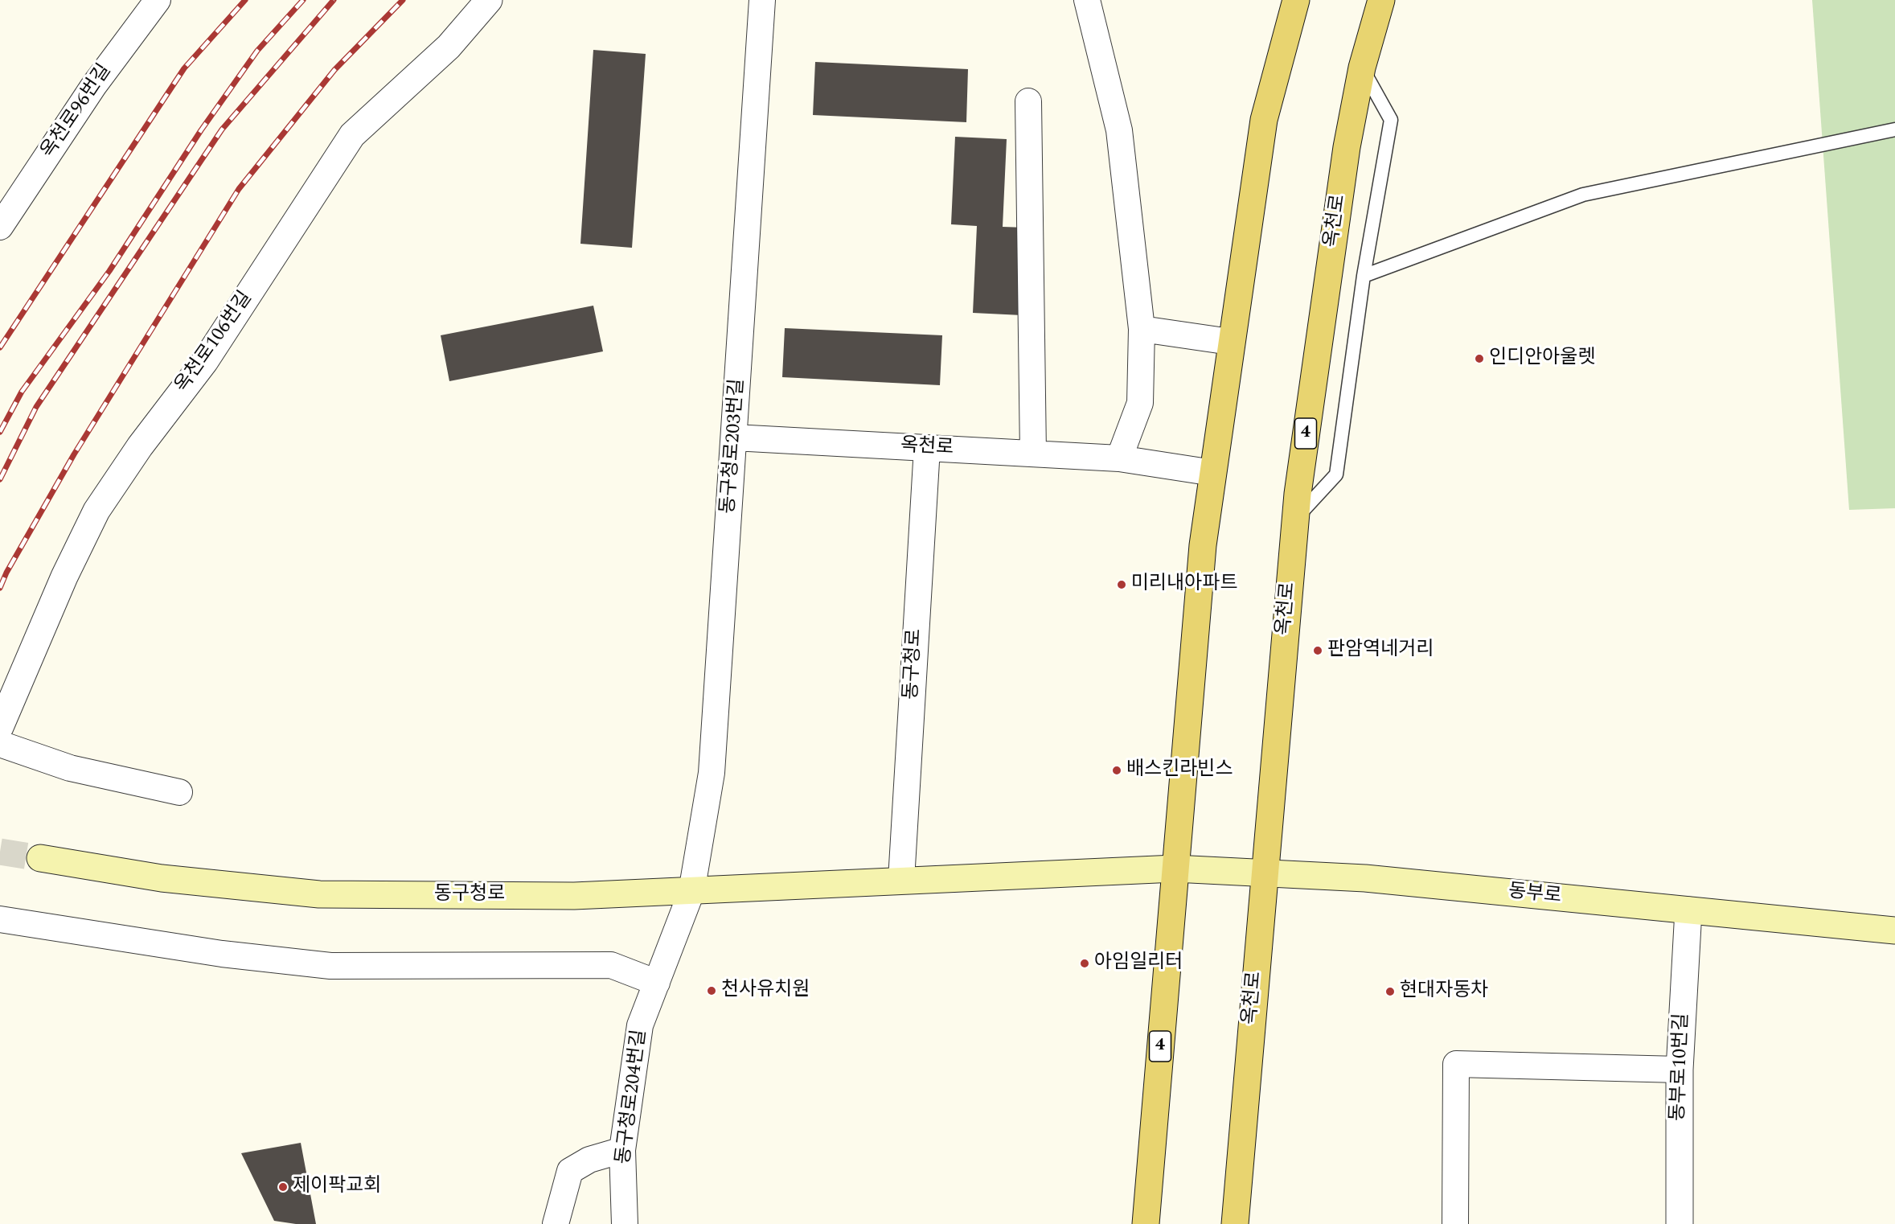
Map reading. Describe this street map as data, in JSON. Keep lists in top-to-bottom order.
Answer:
{
  "streets": {
    "main road": [
      "옥천로",
      "4",
      "동구청로",
      "동부로"
    ],
    "street": [
      "옥천로96번길",
      "옥천로106번길",
      "동구청로203번길",
      "동부로10번길",
      "동구청로204번길"
    ]
  },
  "crossings": [
    ["옥천로", "4"],
    ["옥천로", "동구청로203번길"],
    ["옥천로", "동구청로"],
    ["옥천로", "동부로"],
    ["4", "동구청로"],
    ["4", "동부로"],
    ["동구청로203번길", "동구청로"],
    ["동구청로203번길", "동구청로204번길"],
    ["동구청로", "동부로"],
    ["동구청로", "동구청로204번길"],
    ["동부로", "동부로10번길"]
  ],
  "places": [
    "인디안아울렛",
    "미리내아파트",
    "판암역네거리",
    "배스킨라빈스",
    "아임일리터",
    "천사유치원",
    "현대자동차",
    "제이팍교회"
  ]
}
